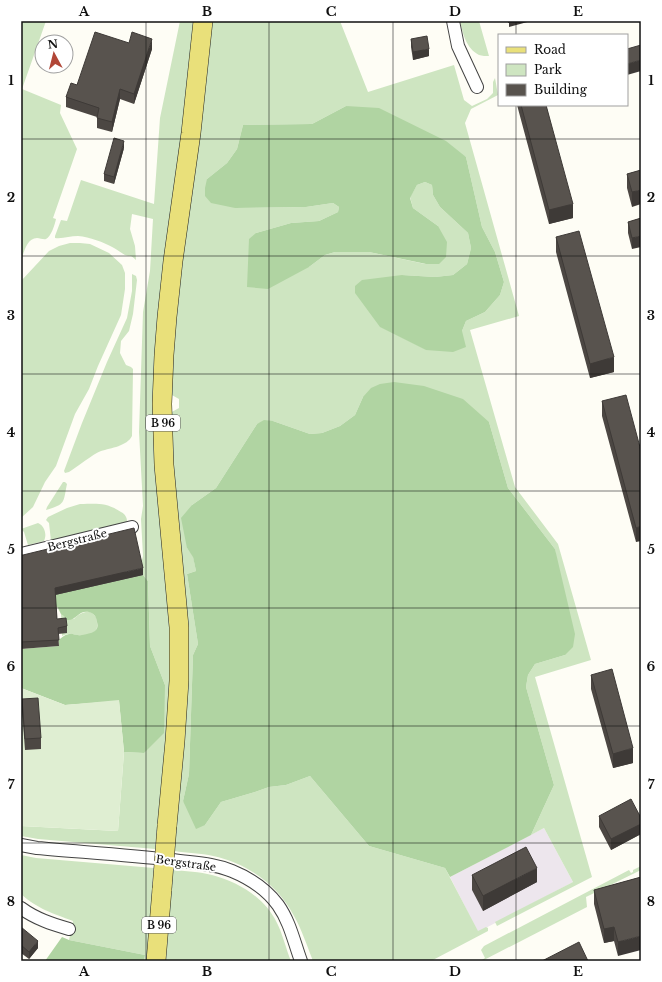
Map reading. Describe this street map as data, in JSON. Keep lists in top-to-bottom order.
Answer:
{
  "streets": {
    "main road": ["B 96"],
    "street": ["Bergstraße"]
  },
  "legend": ["Road", "Park", "Building"],
  "north": "top",
  "grid": {
    "columns": [
      "A",
      "B",
      "C",
      "D",
      "E"
    ],
    "rows": [
      "1",
      "2",
      "3",
      "4",
      "5",
      "6",
      "7",
      "8"
    ]
  }
}
